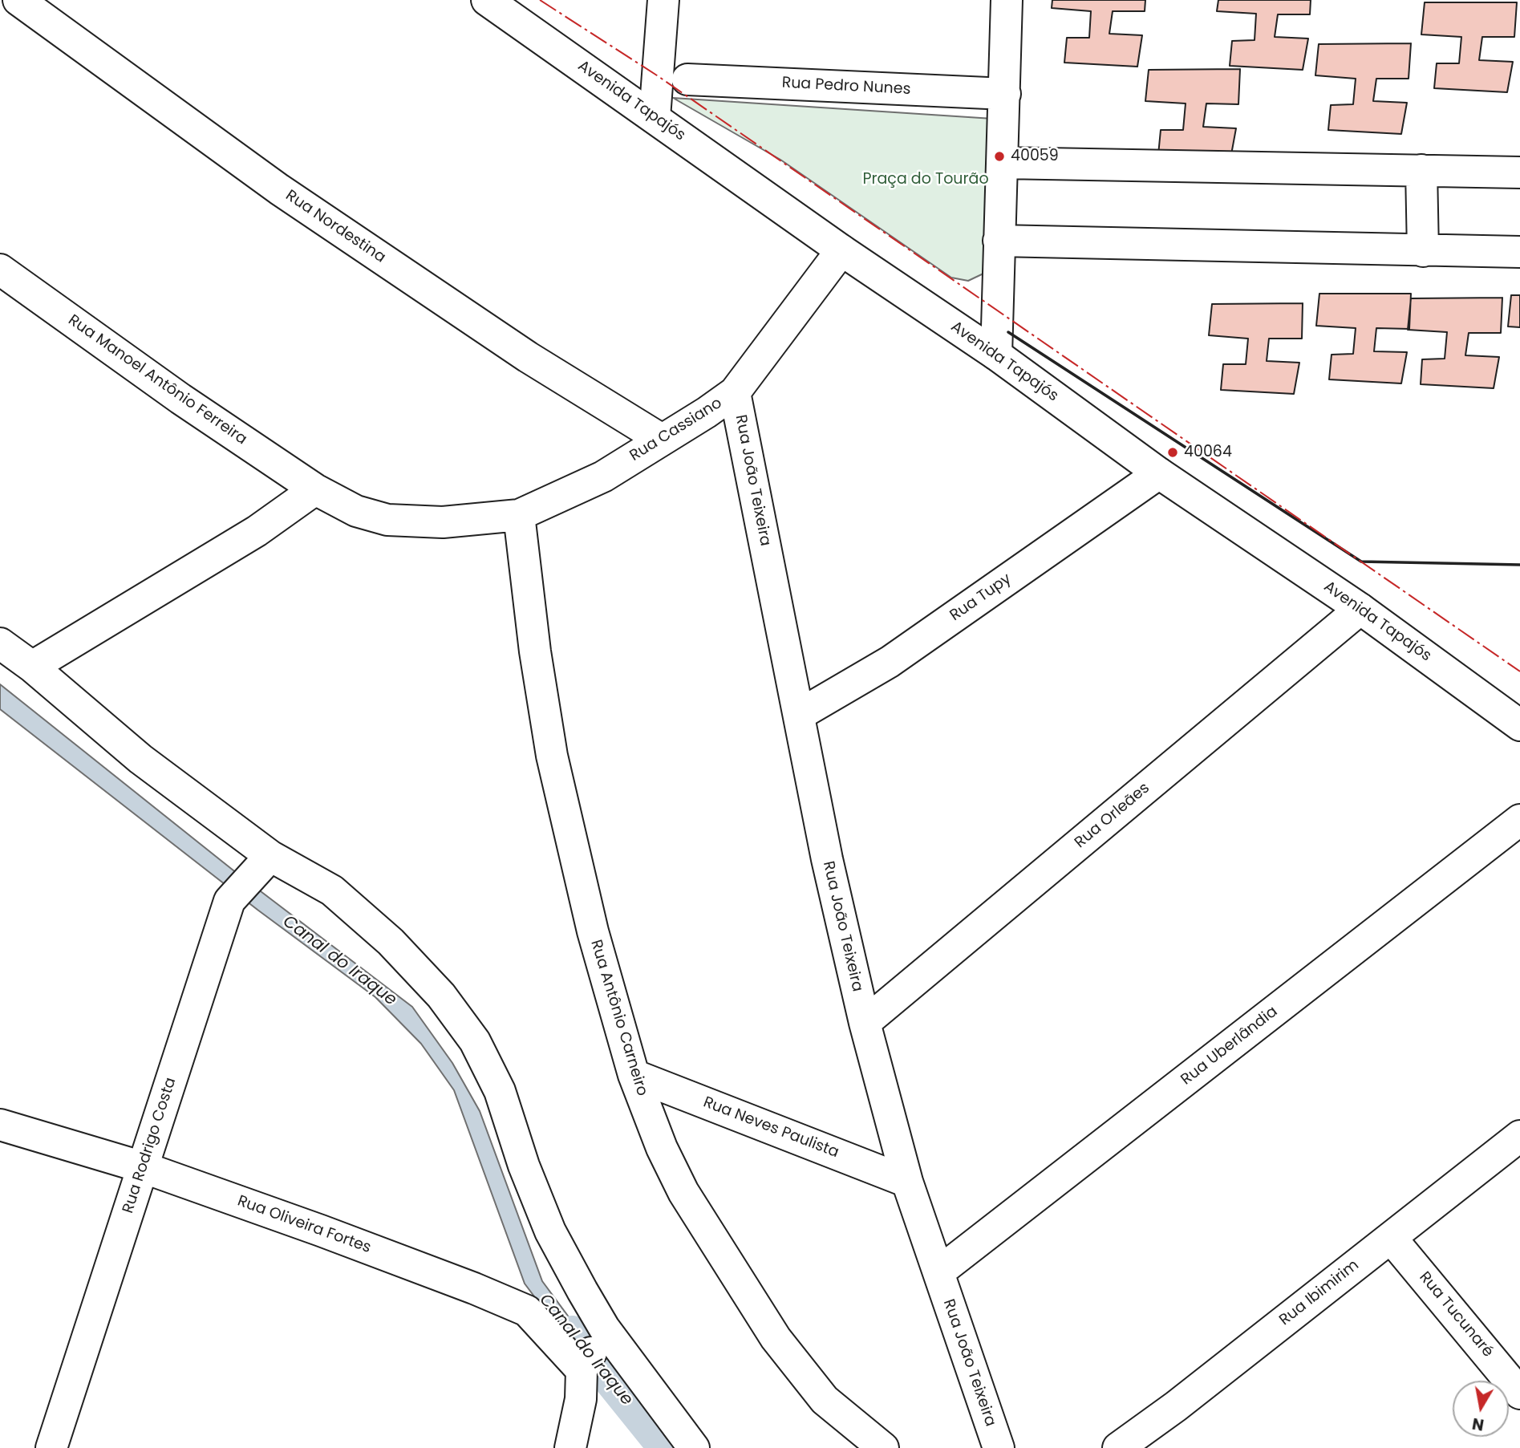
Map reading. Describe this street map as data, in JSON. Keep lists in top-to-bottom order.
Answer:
{
  "streets": {
    "street": [
      "Rua Pedro Nunes",
      "Avenida Tapajós",
      "Rua Nordestina",
      "Rua Manoel Antônio Ferreira",
      "Rua Cassiano",
      "Rua João Teixeira",
      "Rua Tupy",
      "Rua Orleães",
      "Rua Antônio Carneiro",
      "Rua Uberlândia",
      "Rua Neves Paulista",
      "Rua Rodrigo Costa",
      "Rua Oliveira Fortes",
      "Rua Ibimirim",
      "Rua Tucunaré"
    ]
  },
  "crossings": [
    ["Avenida Tapajós", "Rua Cassiano"],
    ["Avenida Tapajós", "Rua Tupy"],
    ["Avenida Tapajós", "Rua Orleães"],
    ["Rua Nordestina", "Rua Cassiano"],
    ["Rua Manoel Antônio Ferreira", "Rua Cassiano"],
    ["Rua Manoel Antônio Ferreira", "Rua Antônio Carneiro"],
    ["Rua Cassiano", "Rua João Teixeira"],
    ["Rua Cassiano", "Rua Antônio Carneiro"],
    ["Rua João Teixeira", "Rua Tupy"],
    ["Rua João Teixeira", "Rua Orleães"],
    ["Rua João Teixeira", "Rua Uberlândia"],
    ["Rua João Teixeira", "Rua Neves Paulista"],
    ["Rua Antônio Carneiro", "Rua Neves Paulista"],
    ["Rua Rodrigo Costa", "Rua Oliveira Fortes"],
    ["Rua Ibimirim", "Rua Tucunaré"]
  ],
  "water": ["Canal do Iraque"],
  "parks": ["Praça do Tourão"],
  "places": ["40059", "40064"],
  "north": "bottom"
}
